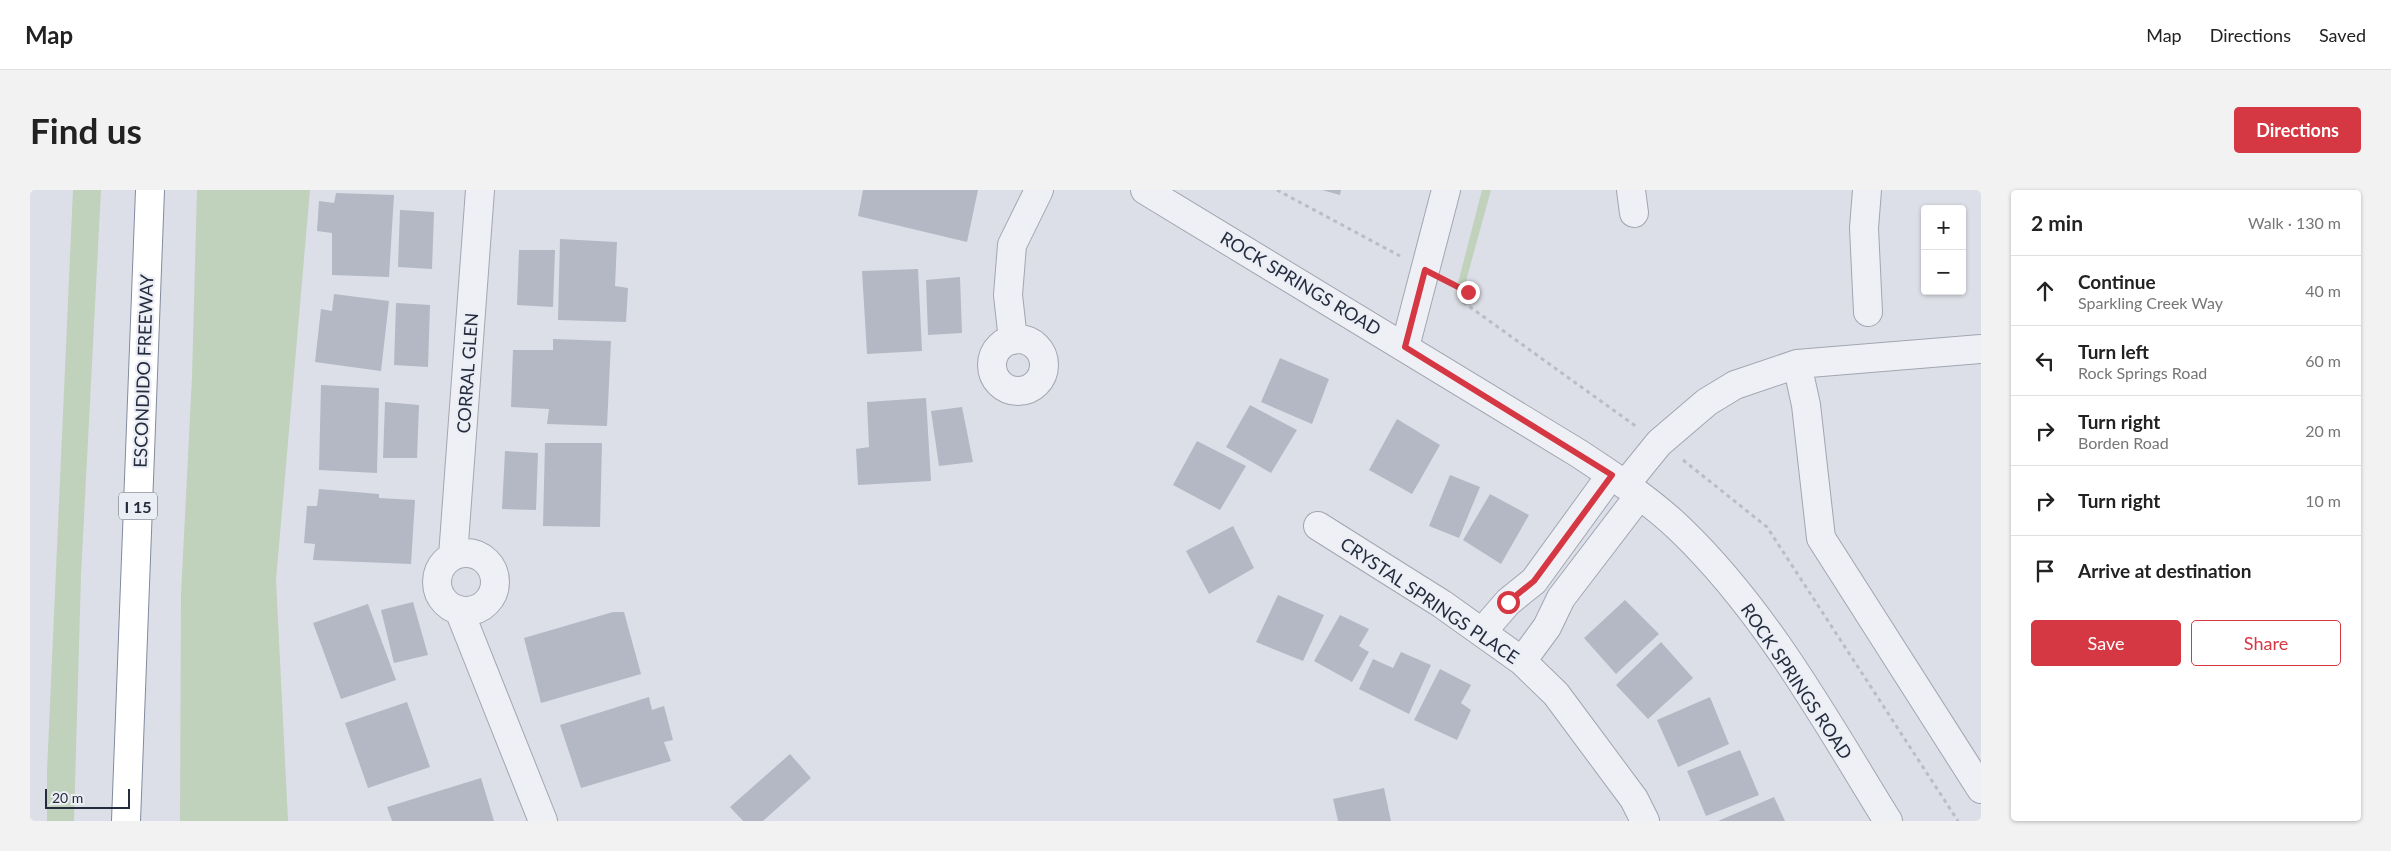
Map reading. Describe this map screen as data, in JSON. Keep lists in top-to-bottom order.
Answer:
{
  "streets": {
    "highway": ["ESCONDIDO FREEWAY", "I 15"],
    "street": ["ROCK SPRINGS ROAD", "CORRAL GLEN", "CRYSTAL SPRINGS PLACE"]
  },
  "scale_bar": "20 m",
  "page": {
    "header": "Map",
    "nav": ["Map", "Directions", "Saved"],
    "buttons": [
      "Directions",
      ["Save", "Share"]
    ],
    "title": "Find us",
    "heading": ["2 min", "Walk · 130 m"],
    "map_buttons": ["+", "−"],
    "list": [
      ["Continue", "Sparkling Creek Way", "40 m"],
      ["Turn left", "Rock Springs Road", "60 m"],
      ["Turn right", "Borden Road", "20 m"],
      ["Turn right", "10 m"],
      "Arrive at destination"
    ],
    "scale": "20 m"
  }
}
